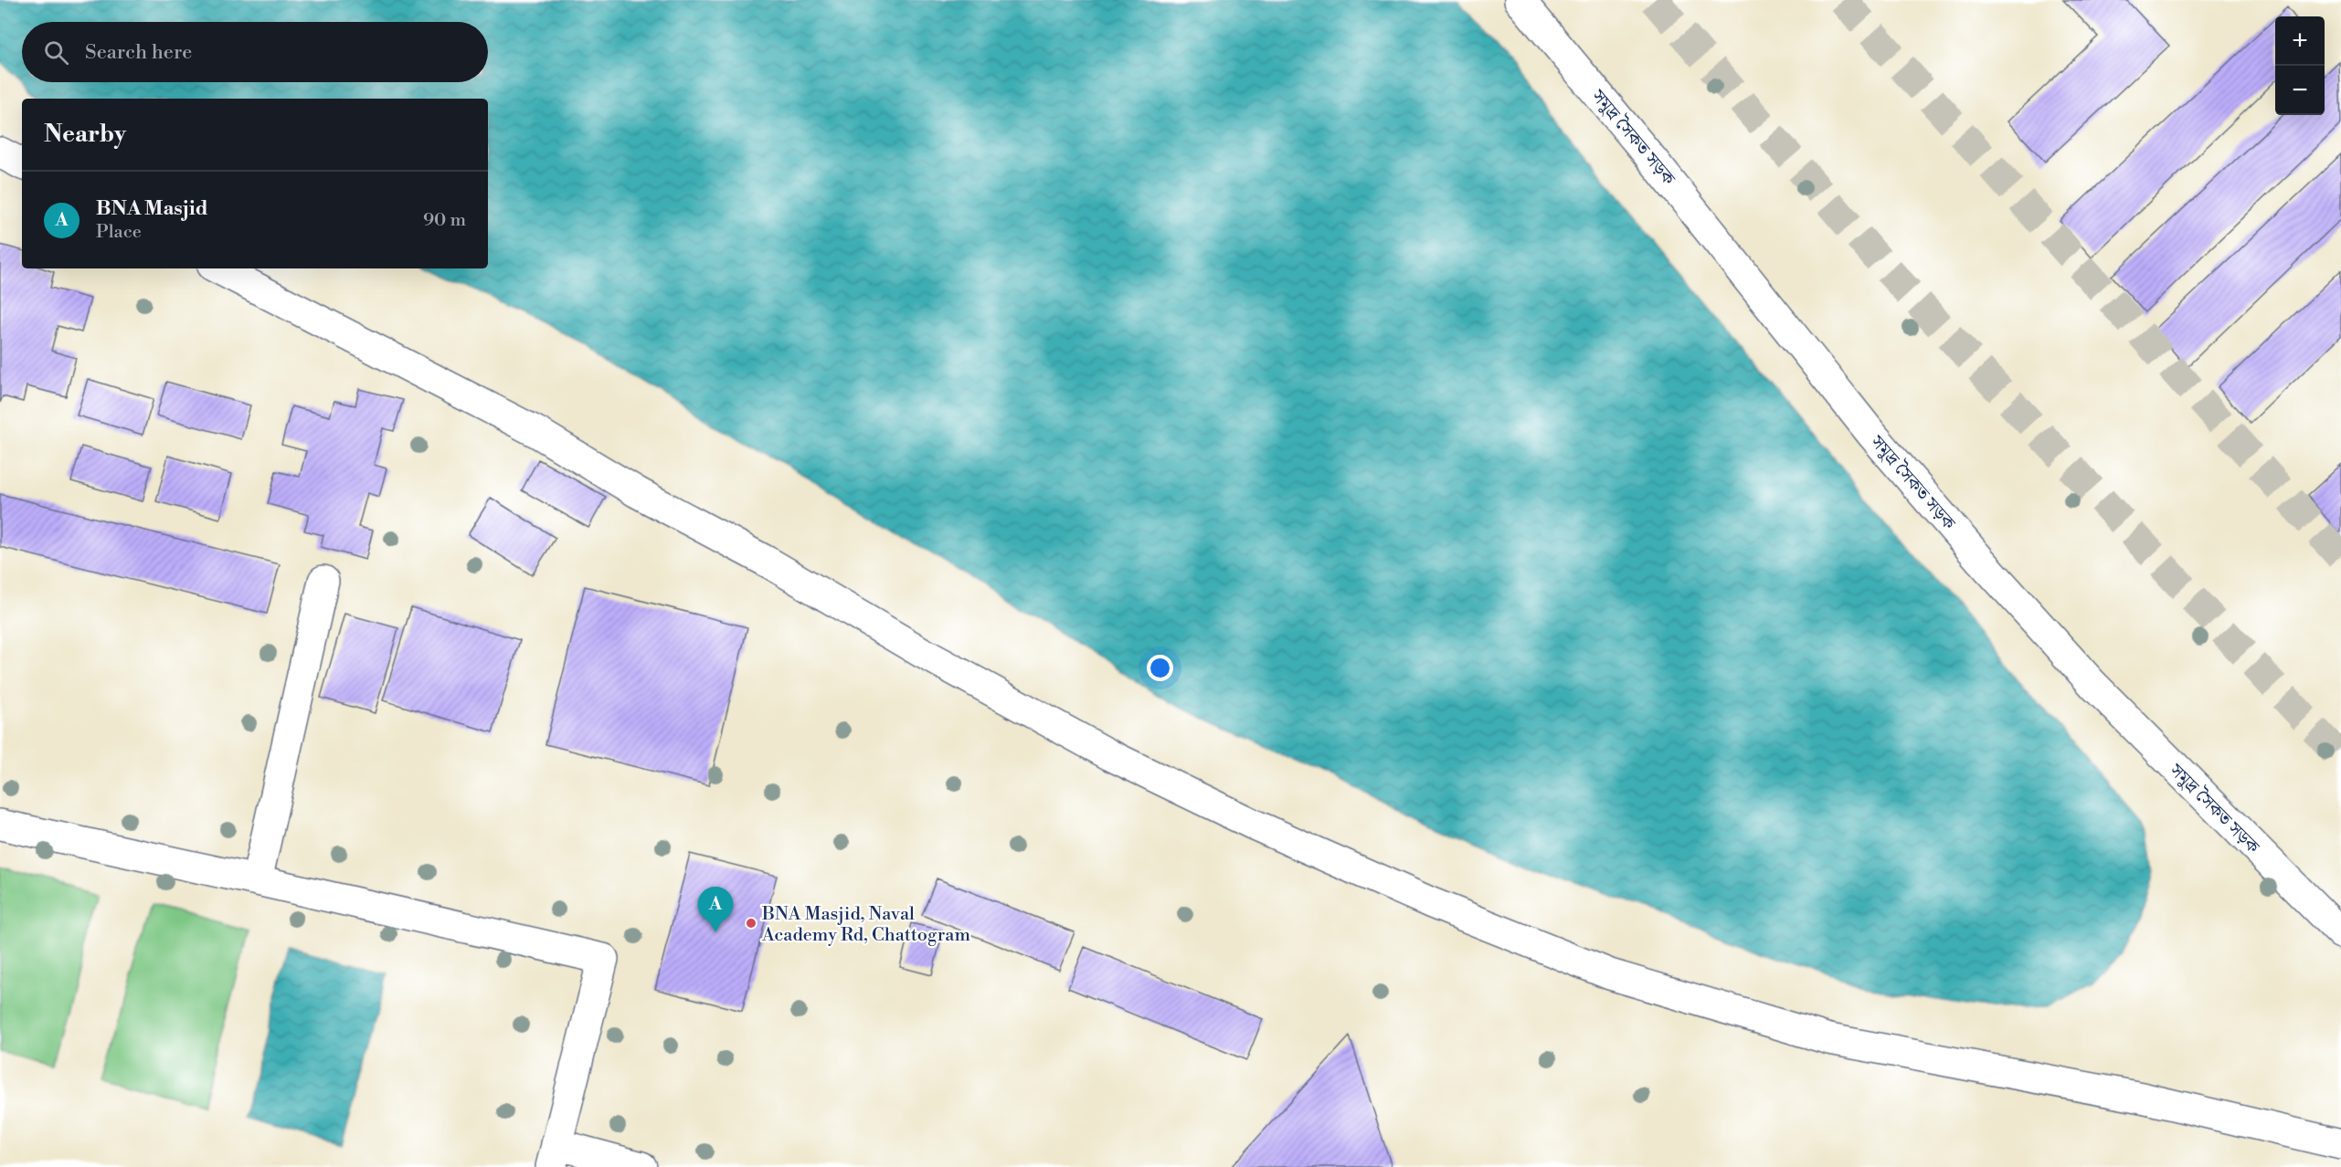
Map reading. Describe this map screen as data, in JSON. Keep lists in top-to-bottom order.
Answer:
{
  "streets": {
    "main road": ["সমুদ্র সৈকত সড়ক"]
  },
  "places": ["BNA Masjid, Naval Academy Rd, Chattogram"],
  "page": {
    "map_buttons": ["+", "−"],
    "search": "Search here",
    "heading": "Nearby",
    "list": [
      {
        "mark": "A",
        "name": "BNA Masjid",
        "note": "Place",
        "value": "90 m"
      }
    ],
    "pins": "A"
  }
}
